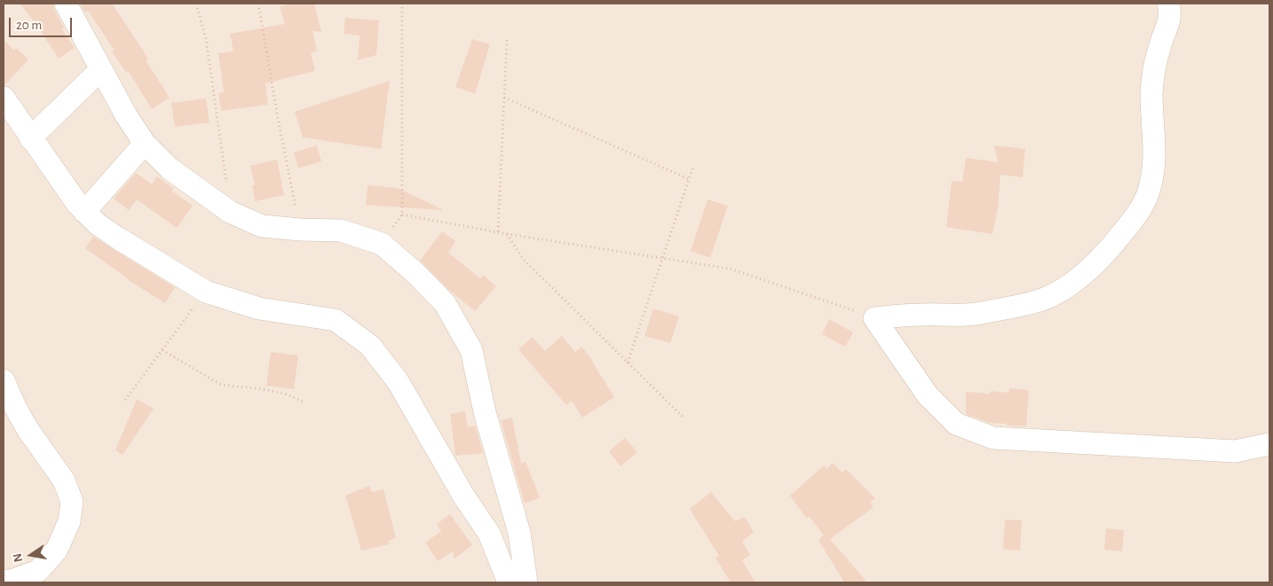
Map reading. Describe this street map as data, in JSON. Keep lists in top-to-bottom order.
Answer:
{
  "scale_bar": "20 m",
  "north": "left"
}
